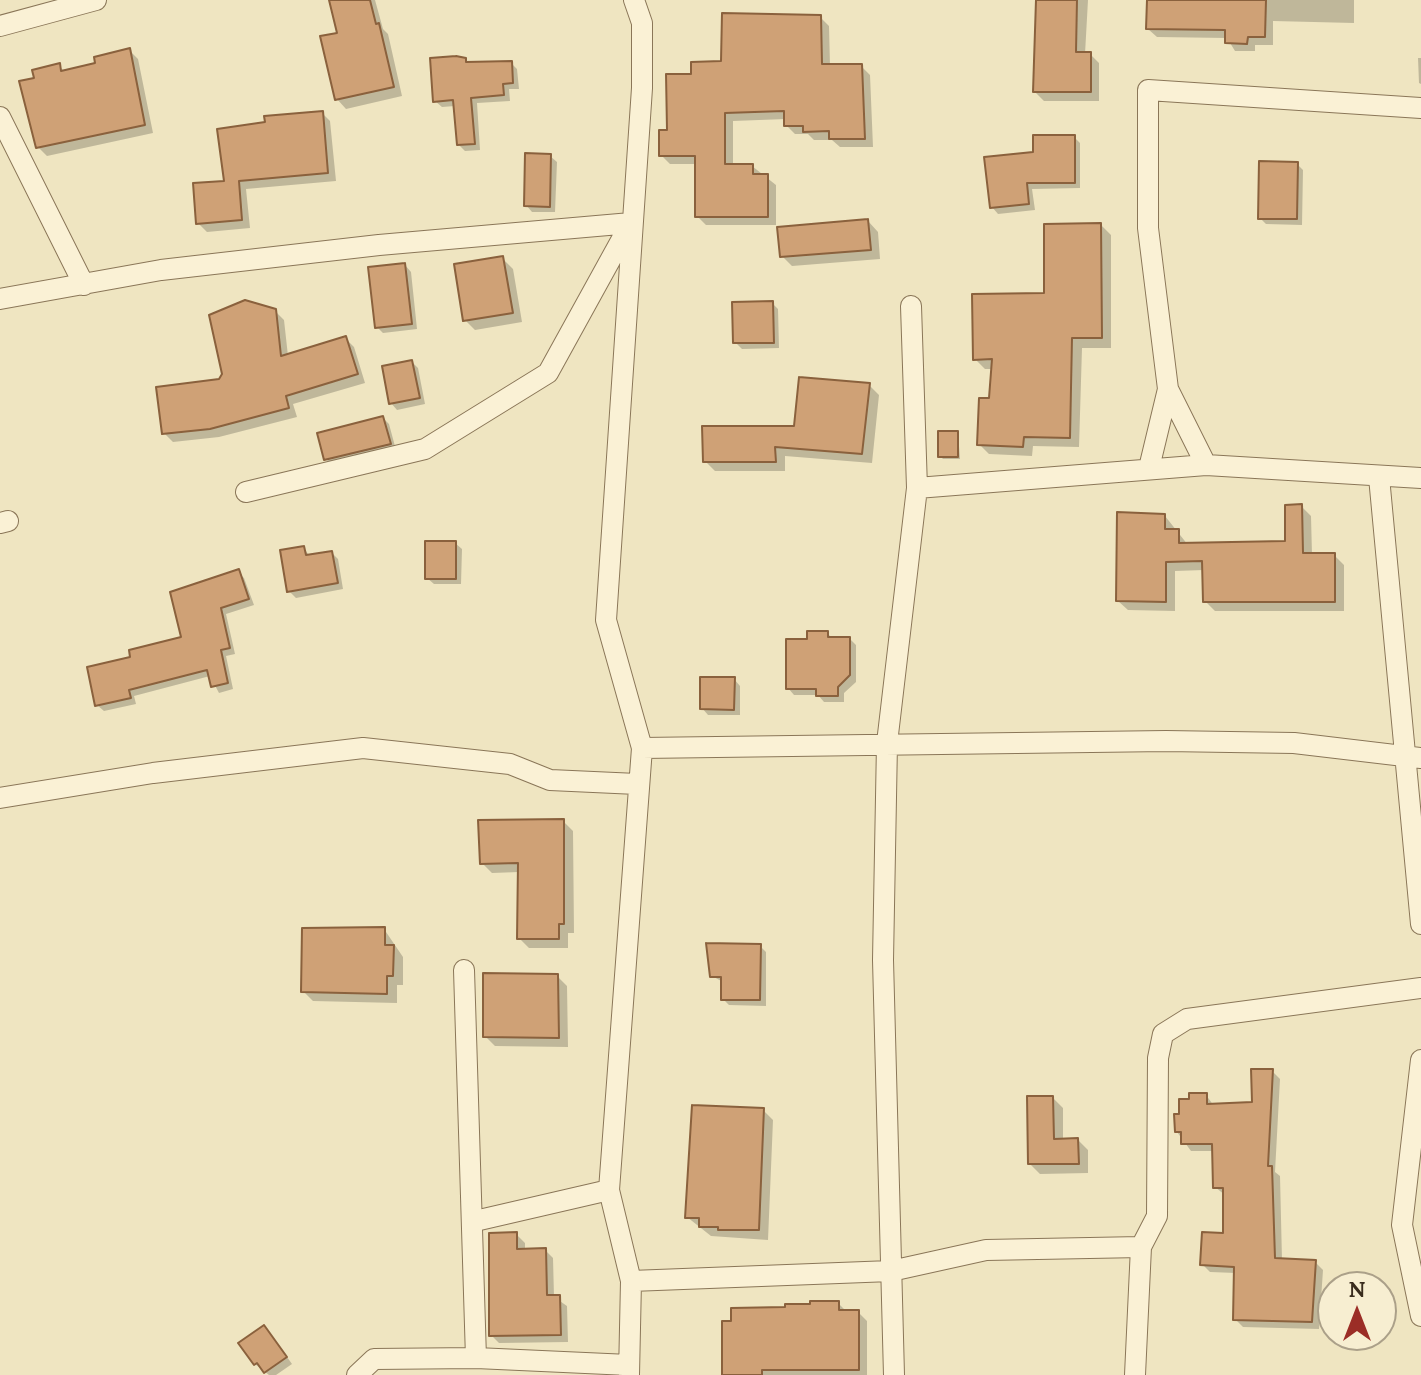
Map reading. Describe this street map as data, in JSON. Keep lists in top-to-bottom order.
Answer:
{
  "north": "top"
}
